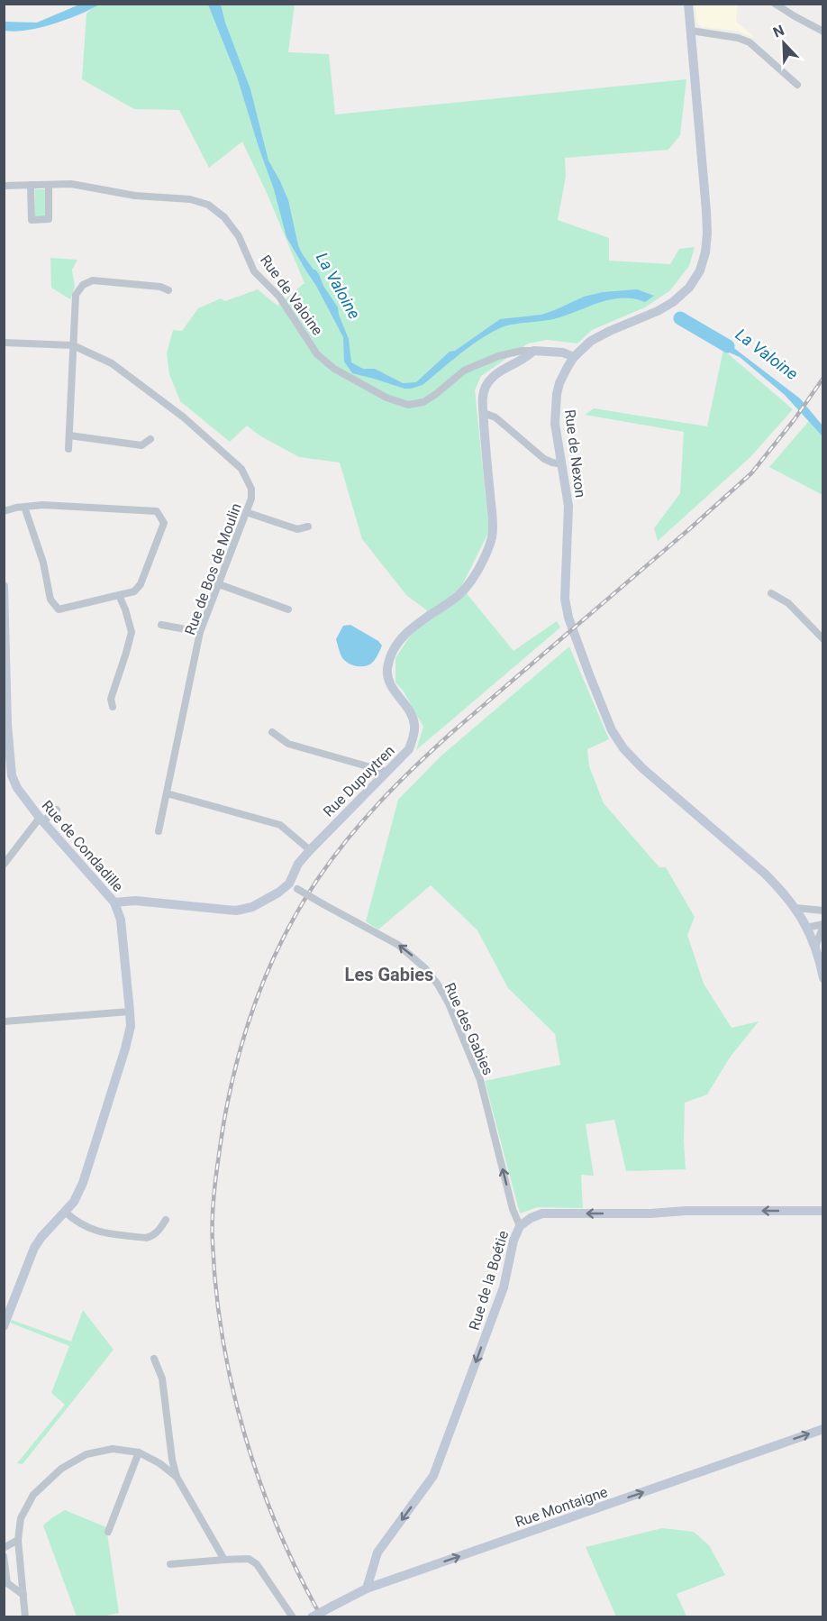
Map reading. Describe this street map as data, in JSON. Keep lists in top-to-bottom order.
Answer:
{
  "streets": {
    "street": [
      "Rue de Valoine",
      "Rue de Nexon",
      "Rue de Bos de Moulin",
      "Rue Dupuytren",
      "Rue de Condadille",
      "Rue des Gabies",
      "Rue de la Boétie",
      "Rue Montaigne"
    ]
  },
  "crossings": [
    ["Rue de Valoine", "Rue de Nexon"],
    ["Rue de Valoine", "Rue Dupuytren"],
    ["Rue Dupuytren", "Rue de Condadille"],
    ["Rue Dupuytren", "Rue des Gabies"],
    ["Rue des Gabies", "Rue de la Boétie"],
    ["Rue de la Boétie", "Rue Montaigne"]
  ],
  "one_way": ["Rue des Gabies", "Rue de la Boétie", "Rue Montaigne"],
  "districts": ["Les Gabies"],
  "water": ["La Valoine"],
  "north": "top left"
}
